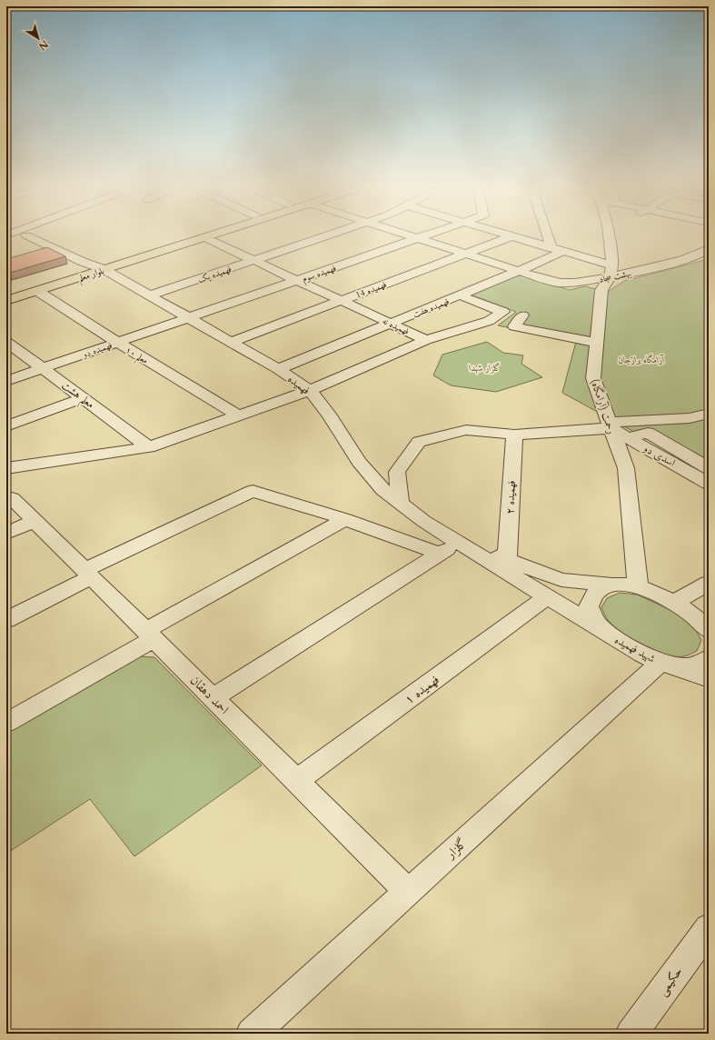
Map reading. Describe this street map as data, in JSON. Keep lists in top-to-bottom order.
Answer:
{
  "streets": {
    "main road": ["بلوار معلم"],
    "street": [
      "فهمیده سوم",
      "فهمیده یک",
      "بهشت سجاد",
      "فهمیده 14",
      "فهمیده هفت",
      "فهمیده نه",
      "فهمیده دو",
      "معلم ۱۰",
      "فهمیده",
      "معلم هشت",
      "رحمت (آرامگاه)",
      "اسدی دو",
      "فهمیده ۲",
      "شهید فهمیده",
      "فهمیده ۱",
      "احمد دهقان",
      "گلزار",
      "حکیمی"
    ]
  },
  "crossings": [
    ["فهمیده سوم", "بهشت سجاد"],
    ["فهمیده سوم", "فهمیده نه"],
    ["فهمیده سوم", "فهمیده دو"],
    ["فهمیده سوم", "فهمیده"],
    ["بلوار معلم", "فهمیده نه"],
    ["بلوار معلم", "معلم ۱۰"],
    ["بلوار معلم", "فهمیده"],
    ["فهمیده یک", "فهمیده نه"],
    ["فهمیده یک", "فهمیده"],
    ["بهشت سجاد", "فهمیده 14"],
    ["بهشت سجاد", "فهمیده هفت"],
    ["بهشت سجاد", "رحمت (آرامگاه)"],
    ["فهمیده 14", "فهمیده نه"],
    ["فهمیده 14", "فهمیده"],
    ["فهمیده هفت", "فهمیده نه"],
    ["فهمیده هفت", "فهمیده"],
    ["فهمیده نه", "معلم ۱۰"],
    ["فهمیده نه", "فهمیده"],
    ["فهمیده نه", "معلم هشت"],
    ["فهمیده دو", "معلم ۱۰"],
    ["فهمیده دو", "فهمیده"],
    ["فهمیده دو", "معلم هشت"],
    ["رحمت (آرامگاه)", "اسدی دو"],
    ["رحمت (آرامگاه)", "شهید فهمیده"],
    ["شهید فهمیده", "گلزار"],
    ["فهمیده ۱", "احمد دهقان"],
    ["احمد دهقان", "گلزار"]
  ],
  "parks": ["آرامگاه برازجان", "گلزار شهدا"],
  "north": "bottom right"
}
